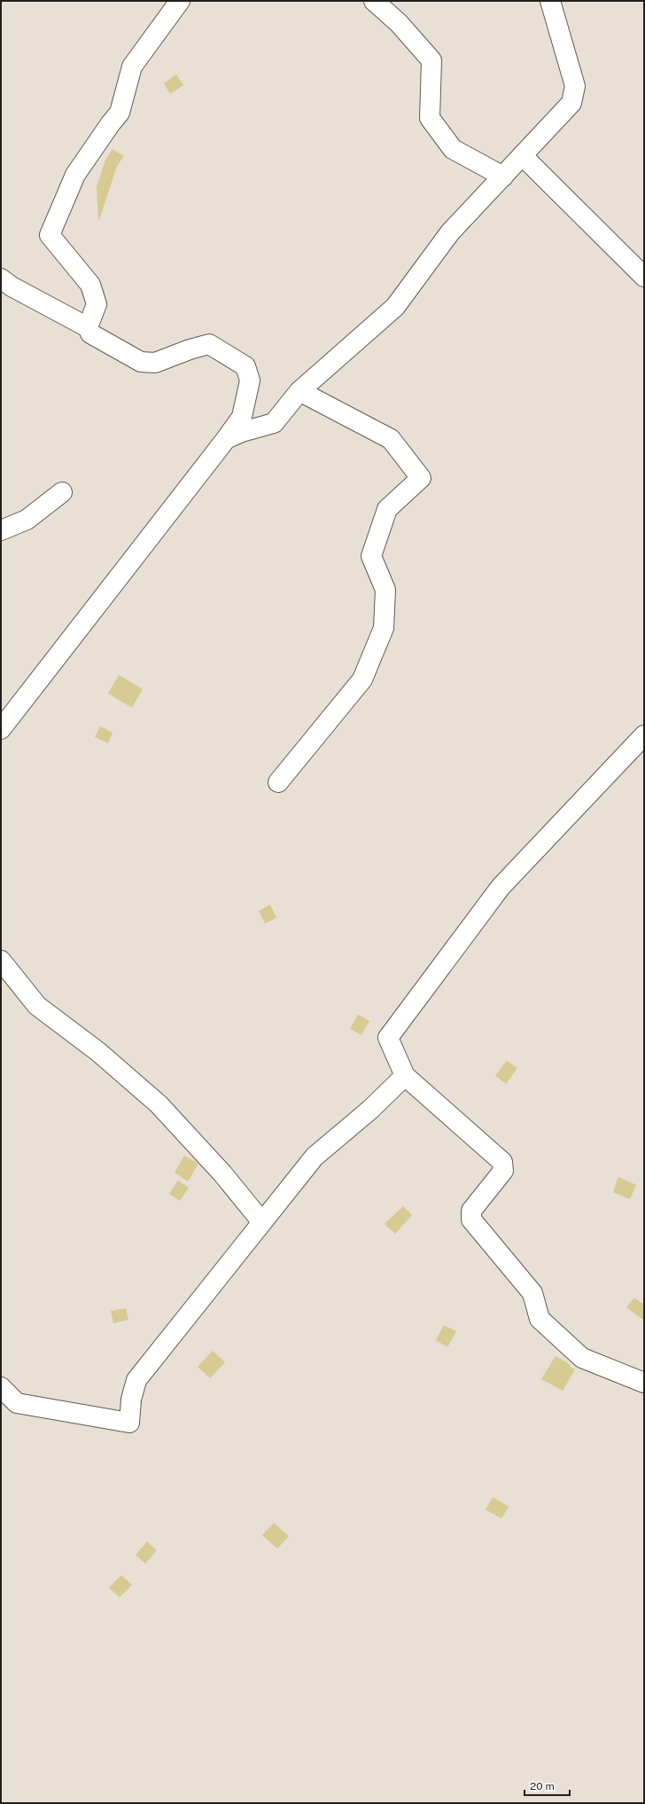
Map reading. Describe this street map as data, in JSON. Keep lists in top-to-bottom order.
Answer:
{
  "scale_bar": "20 m"
}
